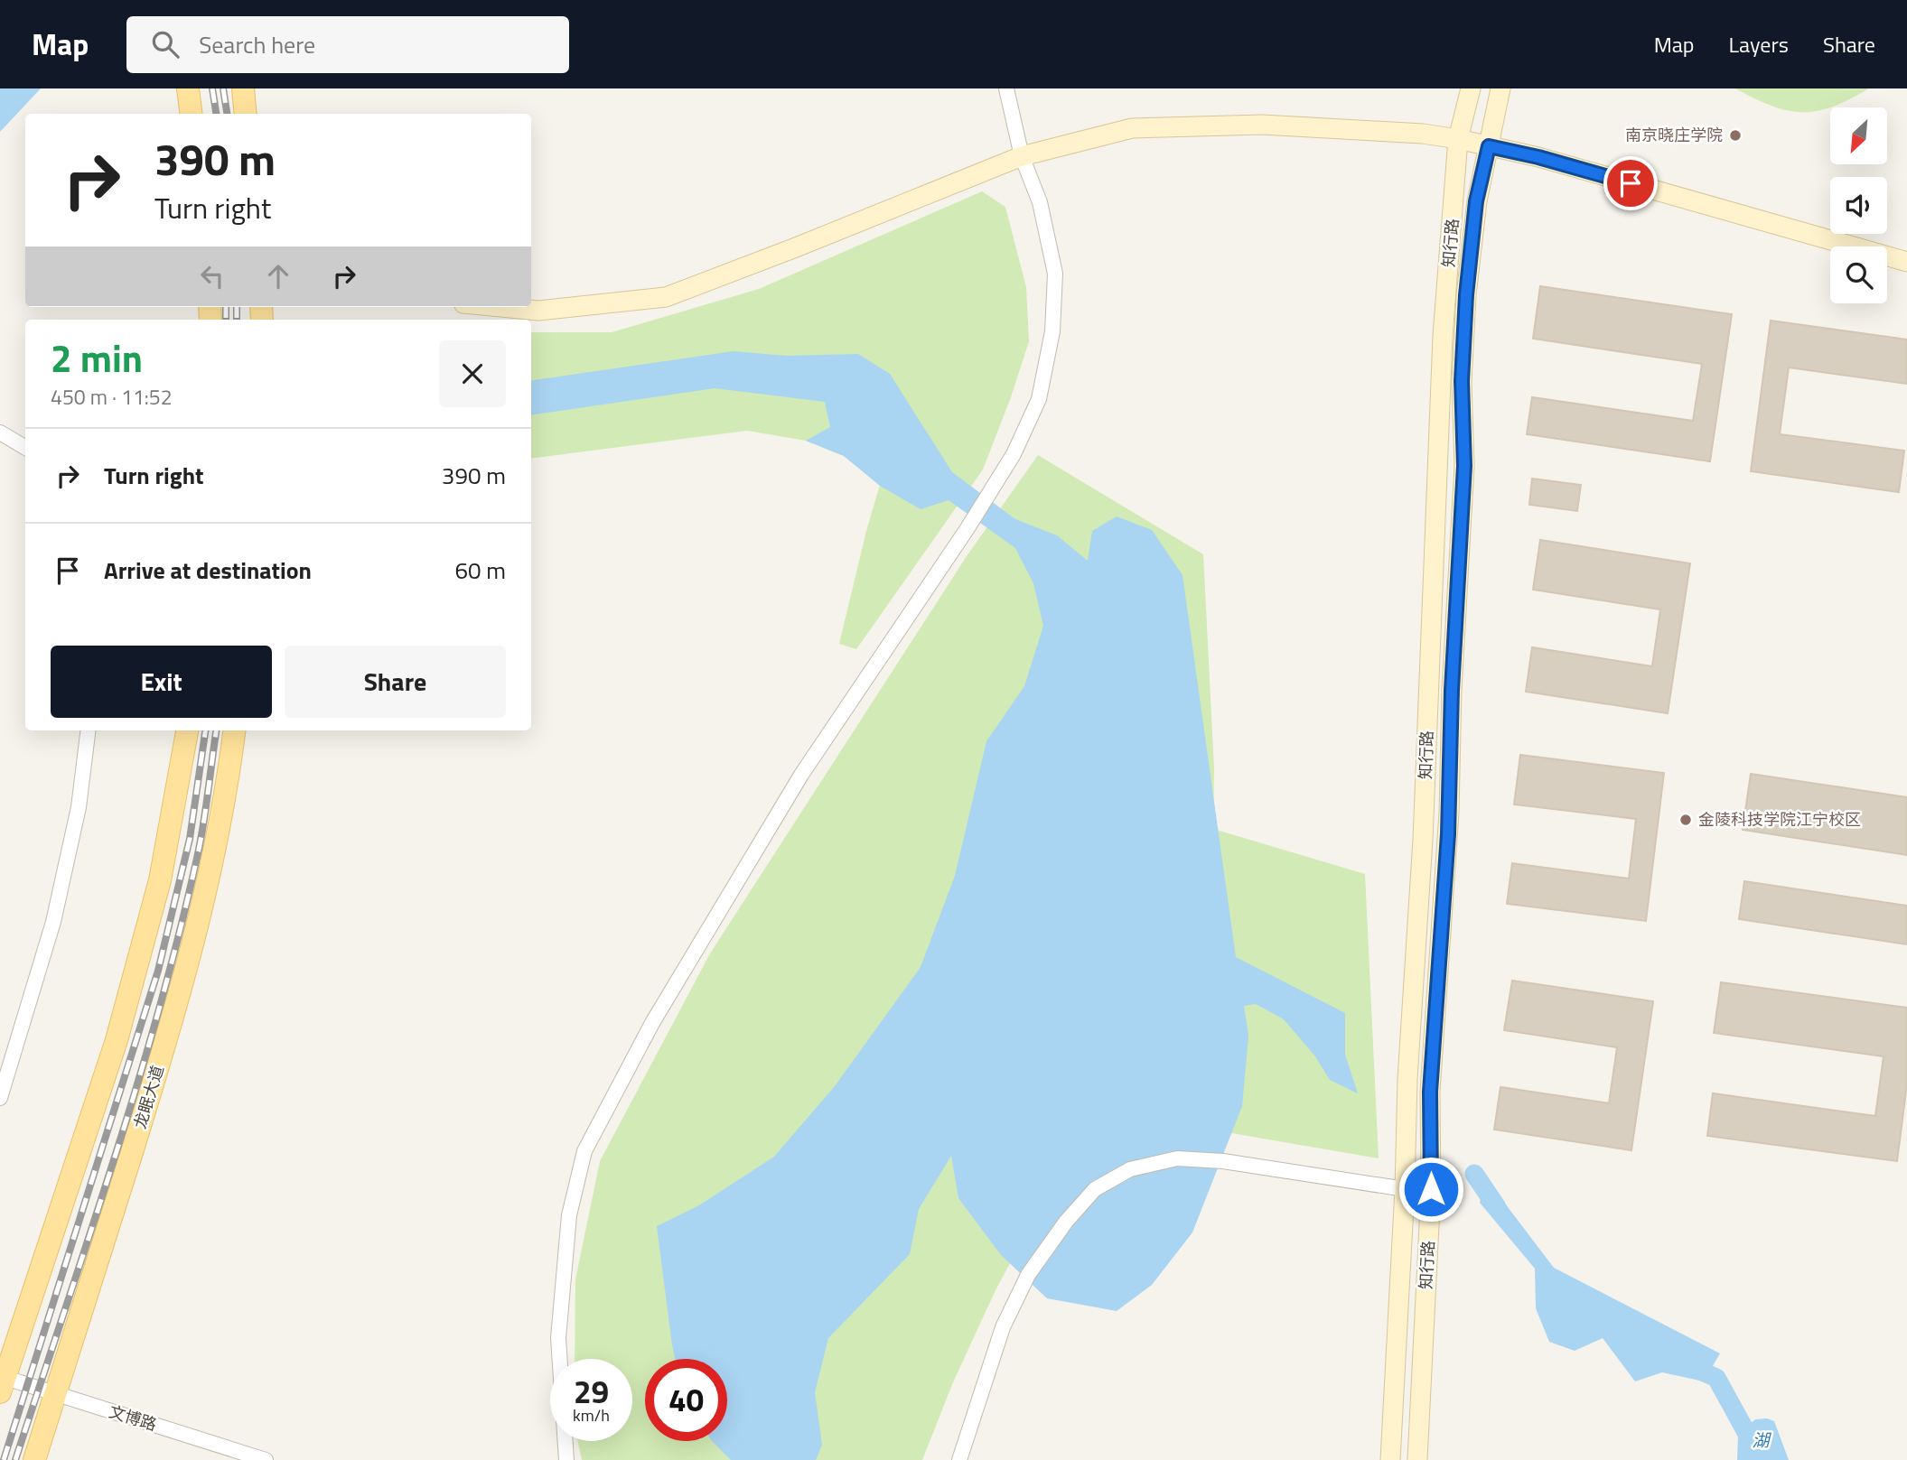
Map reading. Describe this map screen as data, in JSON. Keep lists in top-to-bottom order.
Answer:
{
  "streets": {
    "main road": ["龙眠大道"],
    "street": ["知行路", "文博路"]
  },
  "crossings": [
    ["龙眠大道", "文博路"]
  ],
  "water": ["湖"],
  "places": ["南京晓庄学院", "金陵科技学院江宁校区"],
  "north": "bottom left",
  "page": {
    "header": "Map",
    "search": "Search here",
    "nav": ["Map", "Layers", "Share"],
    "turn": ["390 m", "Turn right"],
    "heading": ["2 min", "450 m · 11:52"],
    "list": [
      {
        "name": "Turn right",
        "value": "390 m"
      },
      {
        "name": "Arrive at destination",
        "value": "60 m"
      }
    ],
    "buttons": ["Exit", "Share"],
    "speed": "29 km/h",
    "limit": "40"
  }
}
